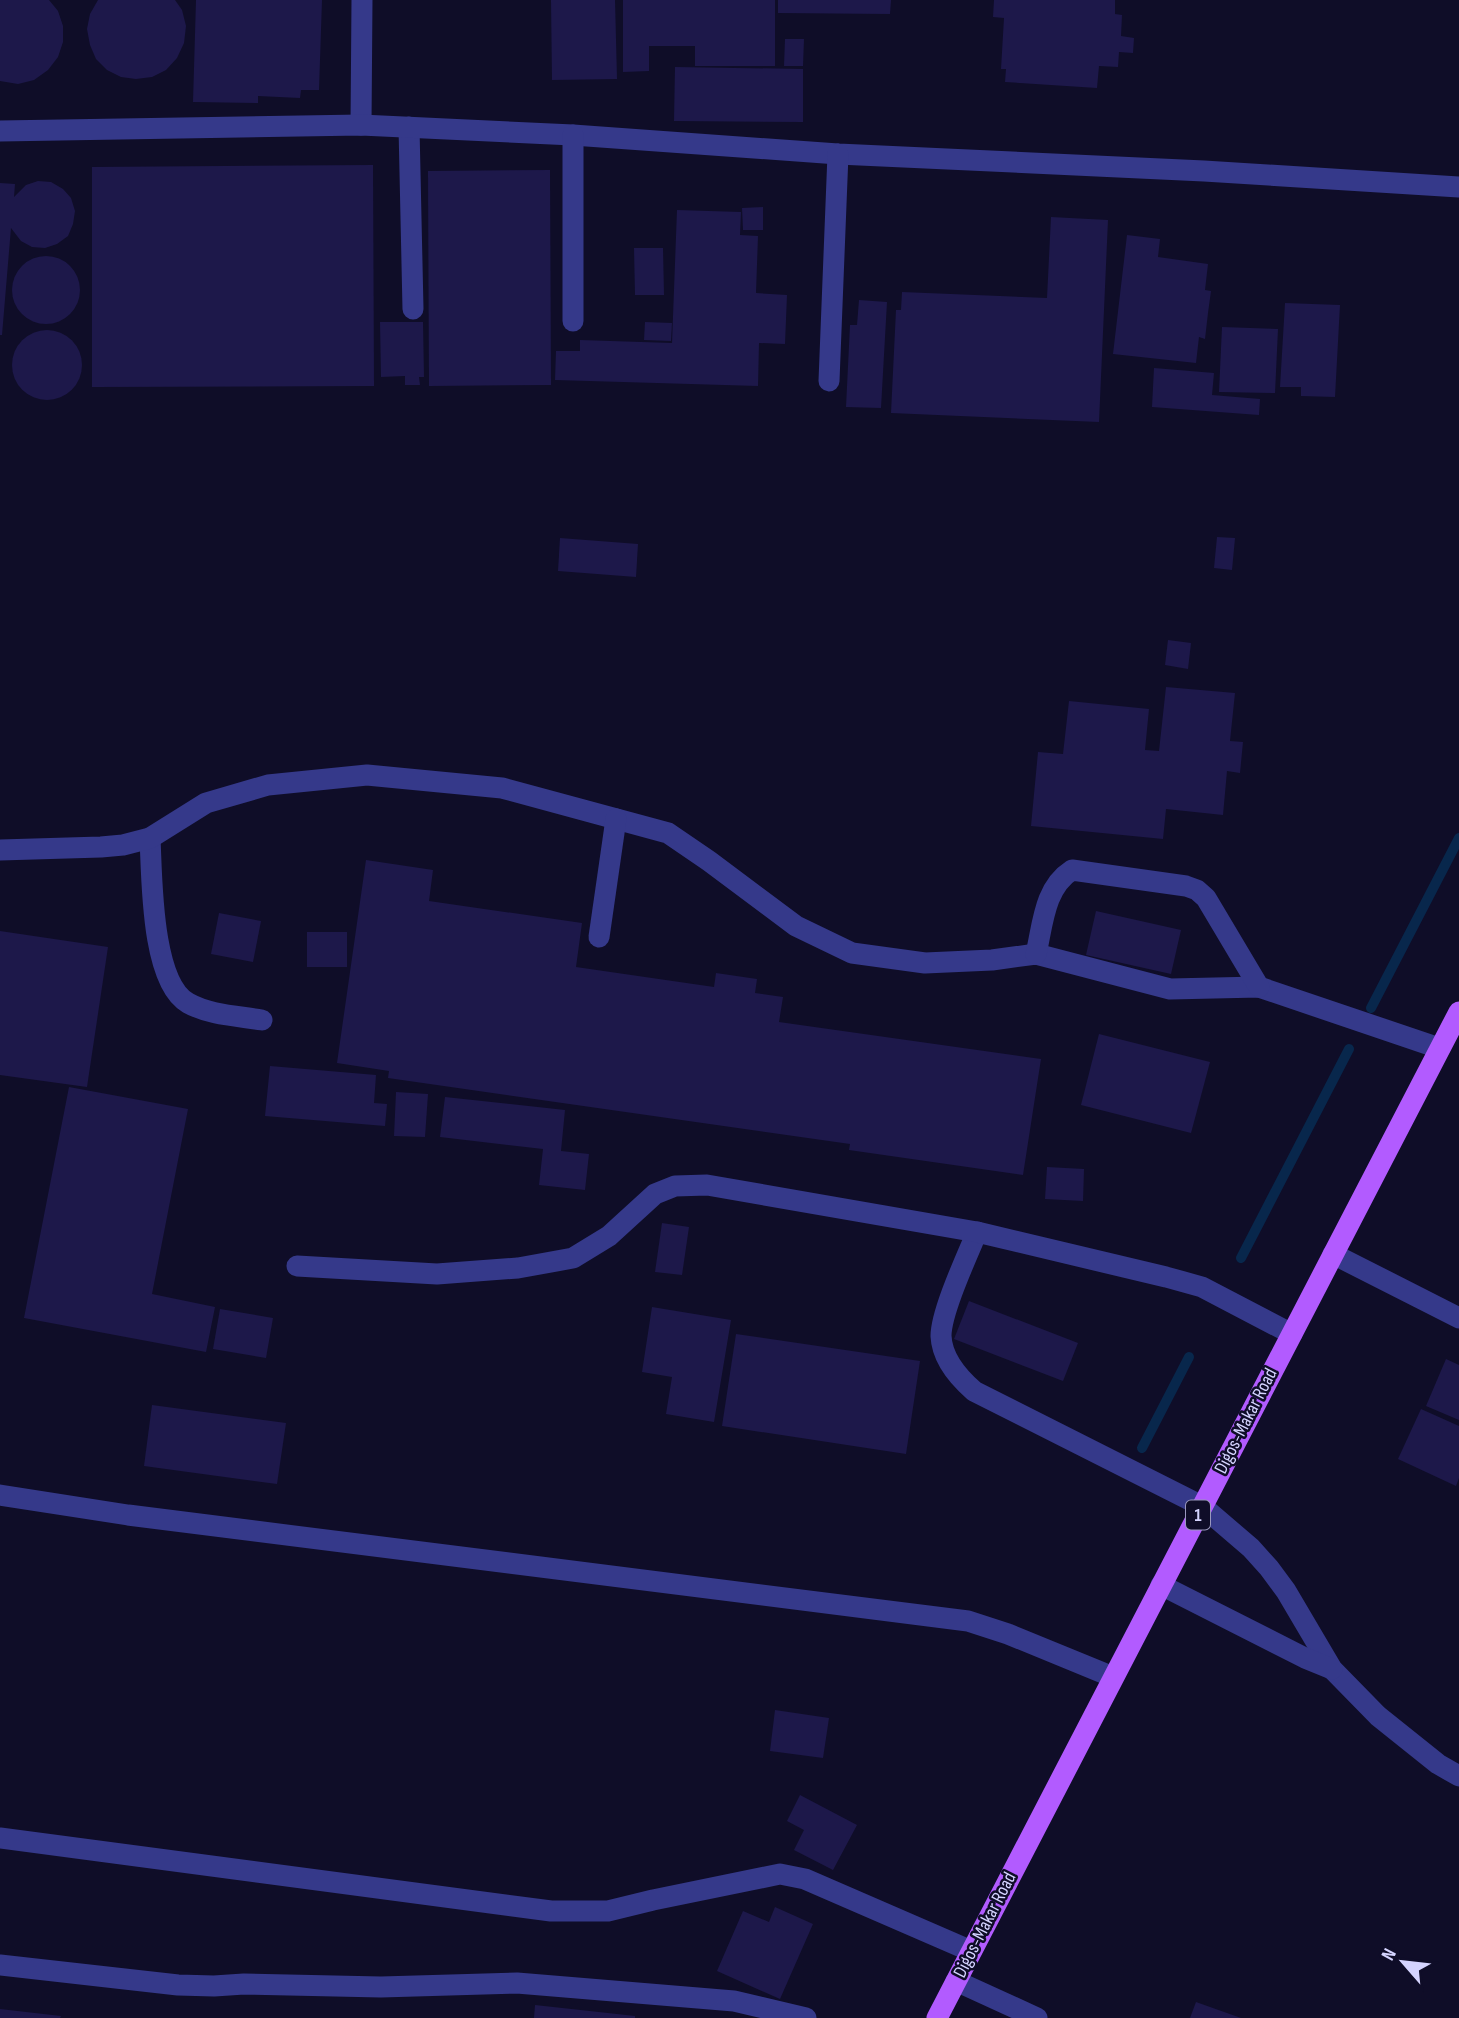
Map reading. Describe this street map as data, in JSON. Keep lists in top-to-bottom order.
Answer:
{
  "streets": {
    "main road": ["Digos-Makar Road", "1"]
  },
  "north": "top left"
}
